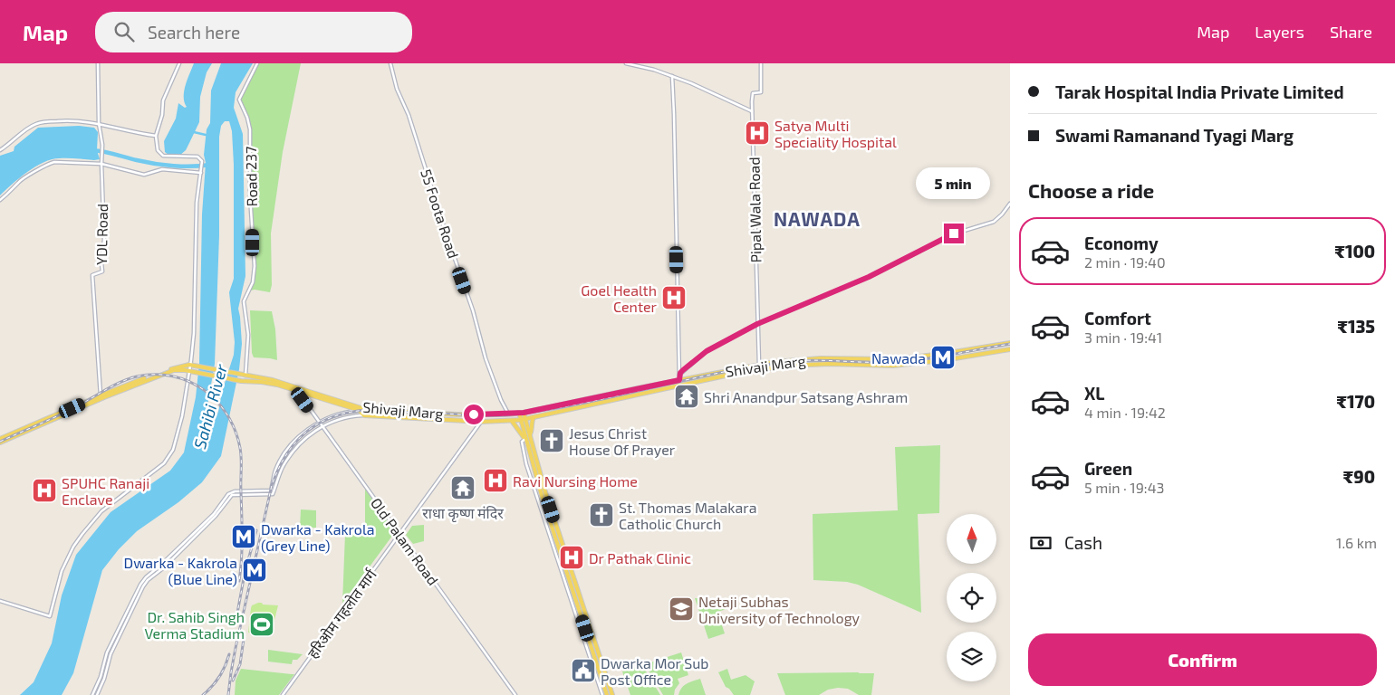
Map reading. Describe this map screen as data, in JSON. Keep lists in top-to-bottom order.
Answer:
{
  "streets": {
    "main road": ["Shivaji Marg"],
    "street": [
      "Road 237",
      "Pipal Wala Road",
      "55 Foota Road",
      "YDL Road",
      "Old Palam Road",
      "हरिओम गहलोत मार्ग"
    ]
  },
  "crossings": [
    ["Road 237", "Shivaji Marg"],
    ["Pipal Wala Road", "Shivaji Marg"],
    ["55 Foota Road", "Shivaji Marg"],
    ["YDL Road", "Shivaji Marg"],
    ["Shivaji Marg", "Old Palam Road"],
    ["Shivaji Marg", "हरिओम गहलोत मार्ग"],
    ["Old Palam Road", "हरिओम गहलोत मार्ग"]
  ],
  "districts": ["NAWADA"],
  "water": ["Sahibi River"],
  "places": {
    "hospital": [
      "Satya Multi Speciality Hospital",
      "Goel Health Center",
      "Ravi Nursing Home",
      "SPUHC Ranaji Enclave",
      "Dr Pathak Clinic"
    ],
    "metro station": ["Nawada", "Dwarka - Kakrola (Grey Line)", "Dwarka - Kakrola (Blue Line)"],
    "temple": ["Shri Anandpur Satsang Ashram", "राधा कृष्ण मंदिर"],
    "church": ["Jesus Christ House Of Prayer", "St. Thomas Malakara Catholic Church"],
    "school or university": ["Netaji Subhas University of Technology"],
    "sports": ["Dr. Sahib Singh Verma Stadium"],
    "public building": ["Dwarka Mor Sub Post Office"]
  },
  "north": "top",
  "page": {
    "header": "Map",
    "search": "Search here",
    "nav": ["Map", "Layers", "Share"],
    "banner": ["Tarak Hospital India Private Limited", "Swami Ramanand Tyagi Marg"],
    "heading": "Choose a ride",
    "bubble": "5 min",
    "list": [
      {
        "name": "Economy",
        "note": "2 min · 19:40",
        "value": "₹100"
      },
      {
        "name": "Comfort",
        "note": "3 min · 19:41",
        "value": "₹135"
      },
      {
        "name": "XL",
        "note": "4 min · 19:42",
        "value": "₹170"
      },
      {
        "name": "Green",
        "note": "5 min · 19:43",
        "value": "₹90"
      }
    ],
    "pay": ["Cash", "1.6 km"],
    "buttons": "Confirm"
  }
}
